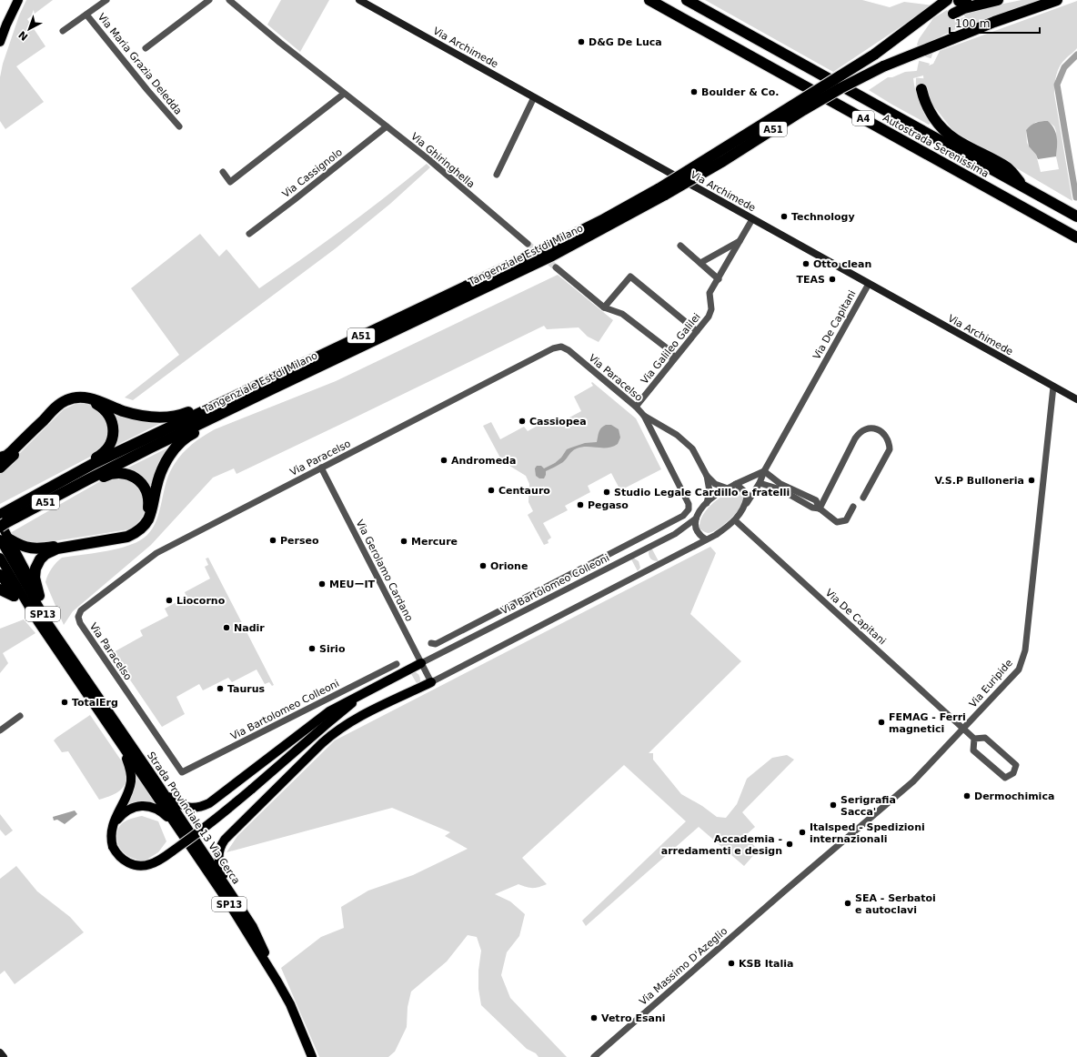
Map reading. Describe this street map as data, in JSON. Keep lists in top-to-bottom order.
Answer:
{
  "streets": {
    "highway": [
      "A4",
      "A51",
      "Autostrada Serenissima",
      "Tangenziale Est di Milano"
    ],
    "main road": ["SP13", "Strada Provinciale 13 Via Cerca"],
    "street": [
      "Via Archimede",
      "Via Maria Grazia Deledda",
      "Via Ghiringhella",
      "Via Cassignolo",
      "Via De Capitani",
      "Via Galileo Galilei",
      "Via Paracelso",
      "Via Gerolamo Cardano",
      "Via Bartolomeo Colleoni",
      "Via Euripide",
      "Via Massimo D'Azeglio"
    ]
  },
  "crossings": [
    ["Via Archimede", "Via De Capitani"],
    ["Via Archimede", "Via Galileo Galilei"],
    ["Via Archimede", "Via Euripide"],
    ["Via Ghiringhella", "Via Cassignolo"],
    ["Via De Capitani", "Via Bartolomeo Colleoni"],
    ["Via De Capitani", "Via Euripide"],
    ["Via Galileo Galilei", "Via Paracelso"],
    ["Via Paracelso", "Via Gerolamo Cardano"],
    ["Via Paracelso", "Via Bartolomeo Colleoni"],
    ["Via Gerolamo Cardano", "Via Bartolomeo Colleoni"],
    ["SP13", "Strada Provinciale 13 Via Cerca"],
    ["Via Euripide", "Via Massimo D'Azeglio"]
  ],
  "places": [
    "D&G De Luca",
    "Boulder & Co.",
    "Technology",
    "Otto clean",
    "TEAS",
    "Cassiopea",
    "Andromeda",
    "V.S.P Bulloneria",
    "Centauro",
    "Studio Legale Cardillo e fratelli",
    "Pegaso",
    "Perseo",
    "Mercure",
    "Orione",
    "MEUーIT",
    "Liocorno",
    "Nadir",
    "Sirio",
    "Taurus",
    "TotalErg",
    "FEMAG - Ferri magnetici",
    "Dermochimica",
    "Serigrafia Sacca'",
    "Italsped - Spedizioni internazionali",
    "Accademia - arredamenti e design",
    "SEA - Serbatoi e autoclavi",
    "KSB Italia",
    "Vetro Esani"
  ],
  "scale_bar": "100 m",
  "north": "bottom left"
}
